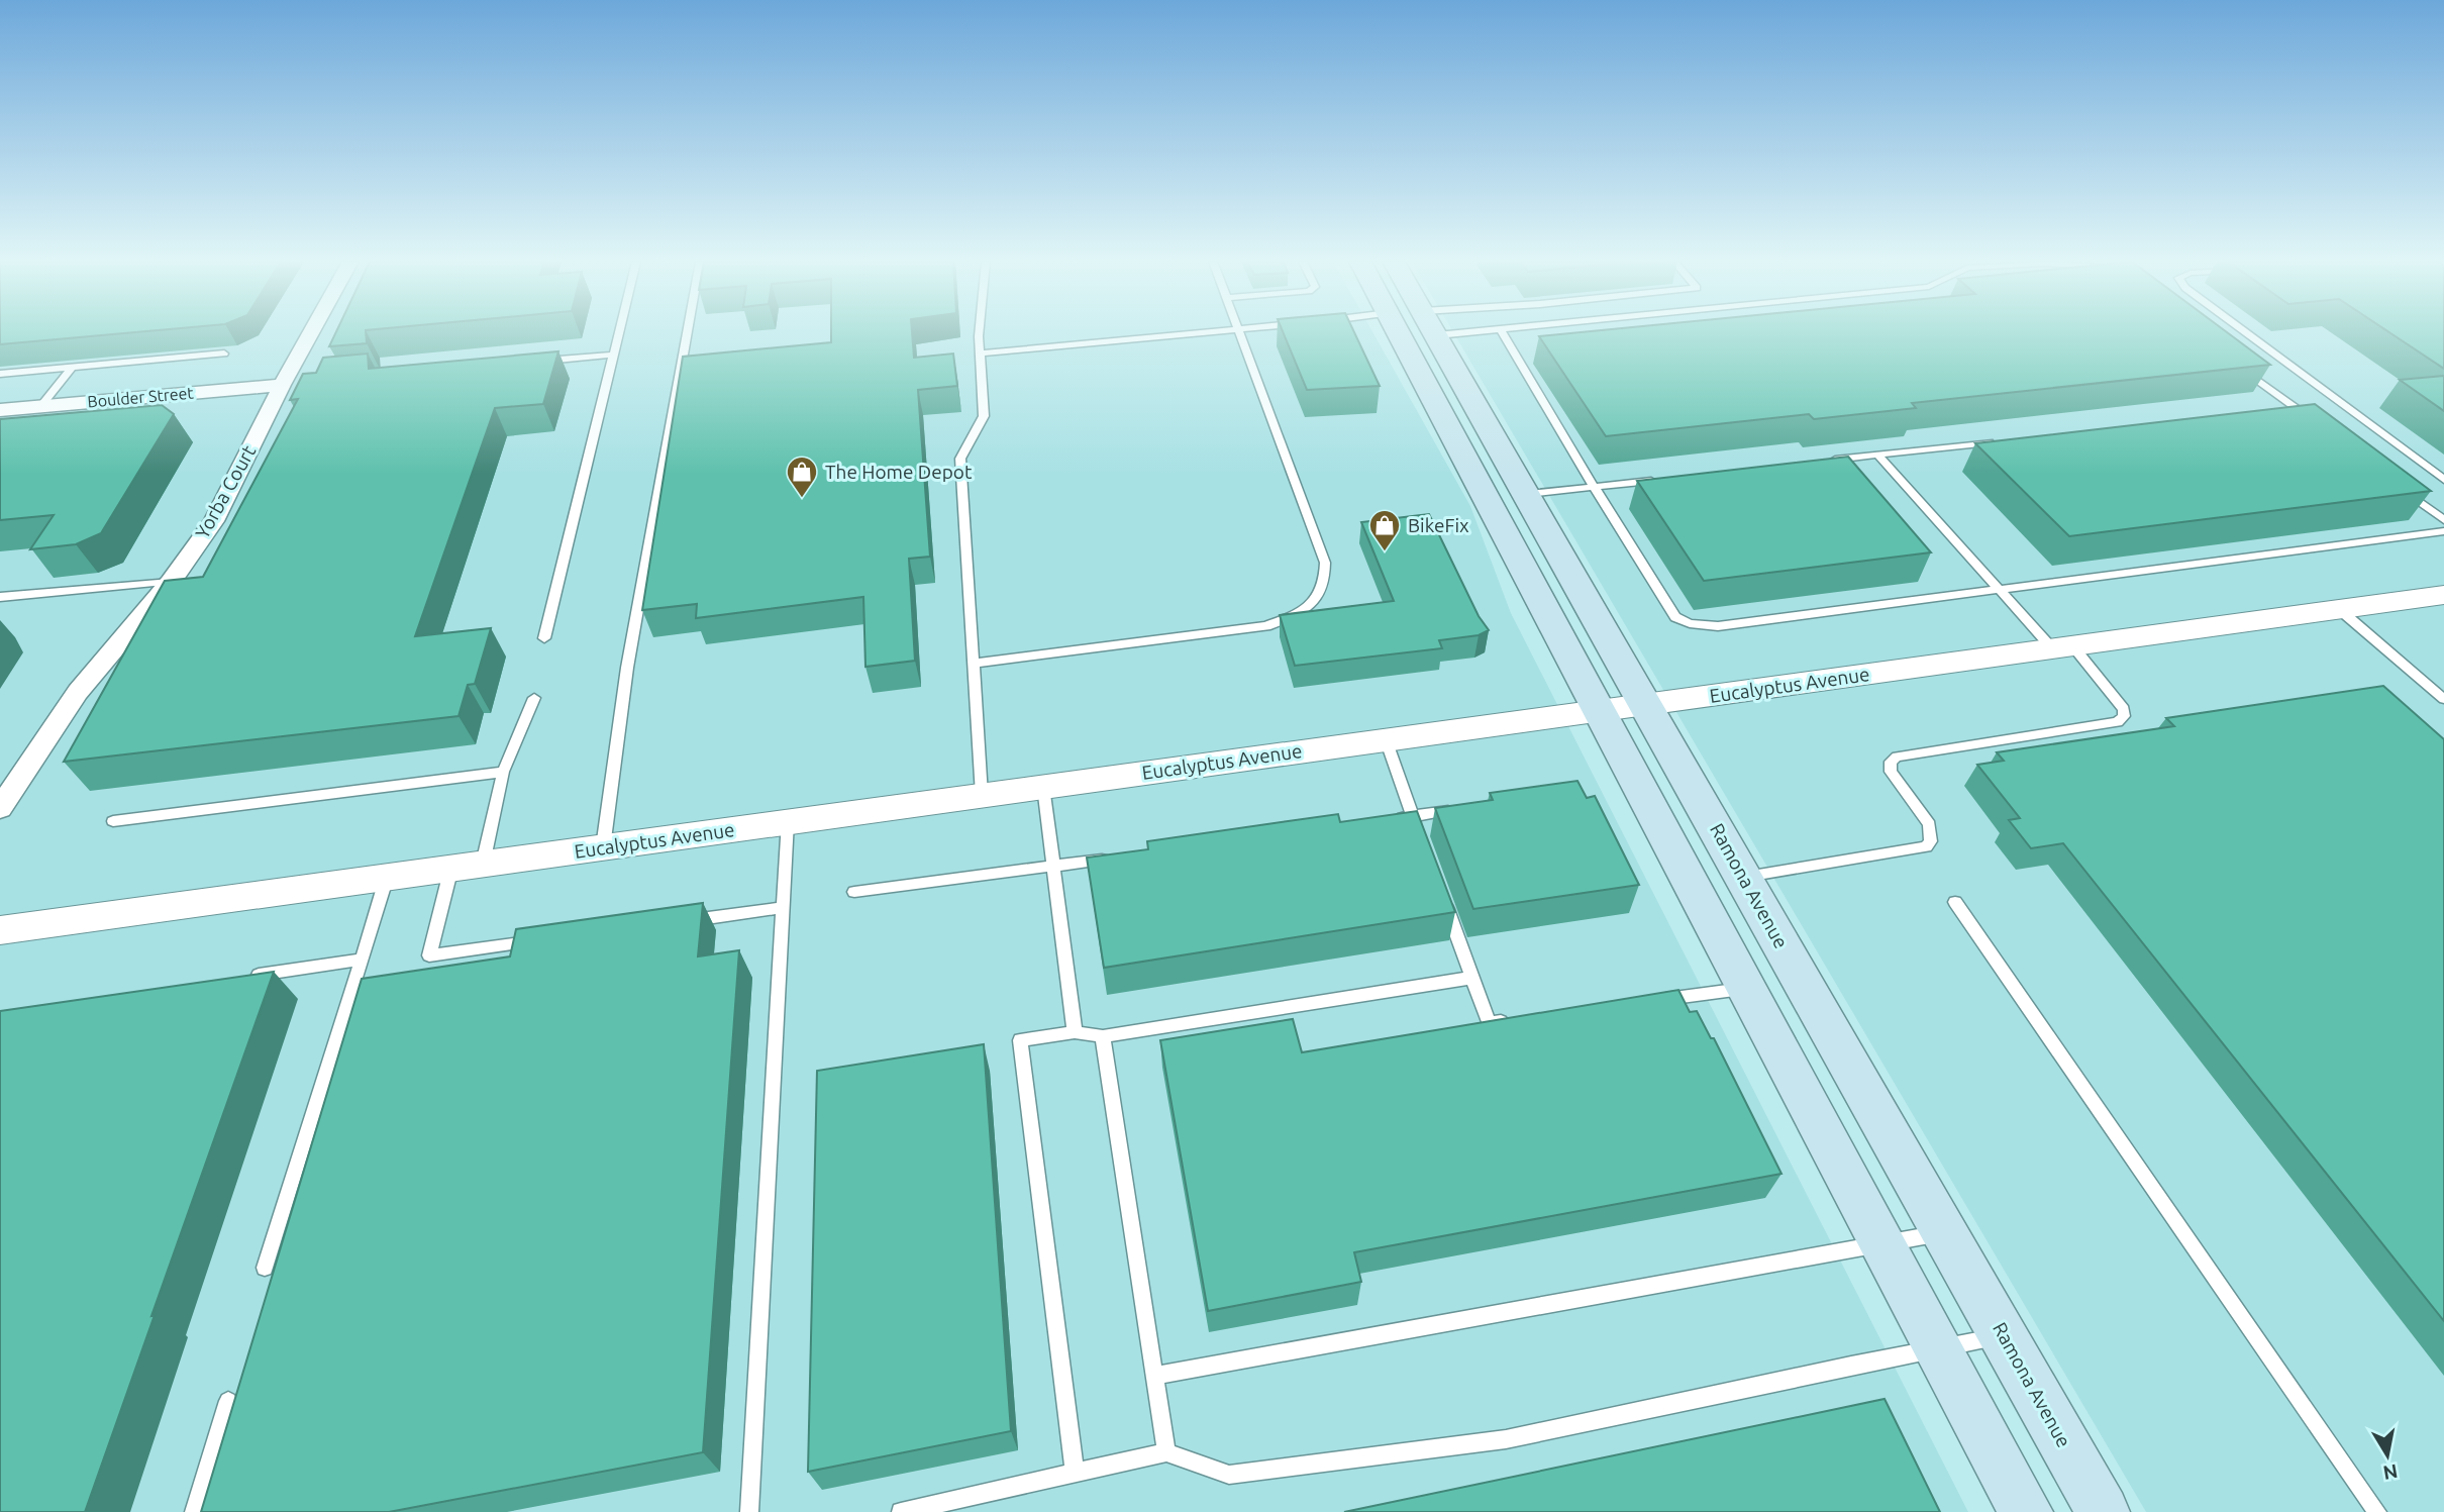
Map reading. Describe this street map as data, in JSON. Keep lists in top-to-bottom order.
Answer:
{
  "streets": {
    "main road": ["Ramona Avenue"],
    "street": ["Boulder Street", "Yorba Court", "Eucalyptus Avenue"]
  },
  "crossings": [
    ["Boulder Street", "Yorba Court"],
    ["Eucalyptus Avenue", "Ramona Avenue"]
  ],
  "places": {
    "shop": ["The Home Depot", "BikeFix"]
  },
  "north": "bottom"
}
